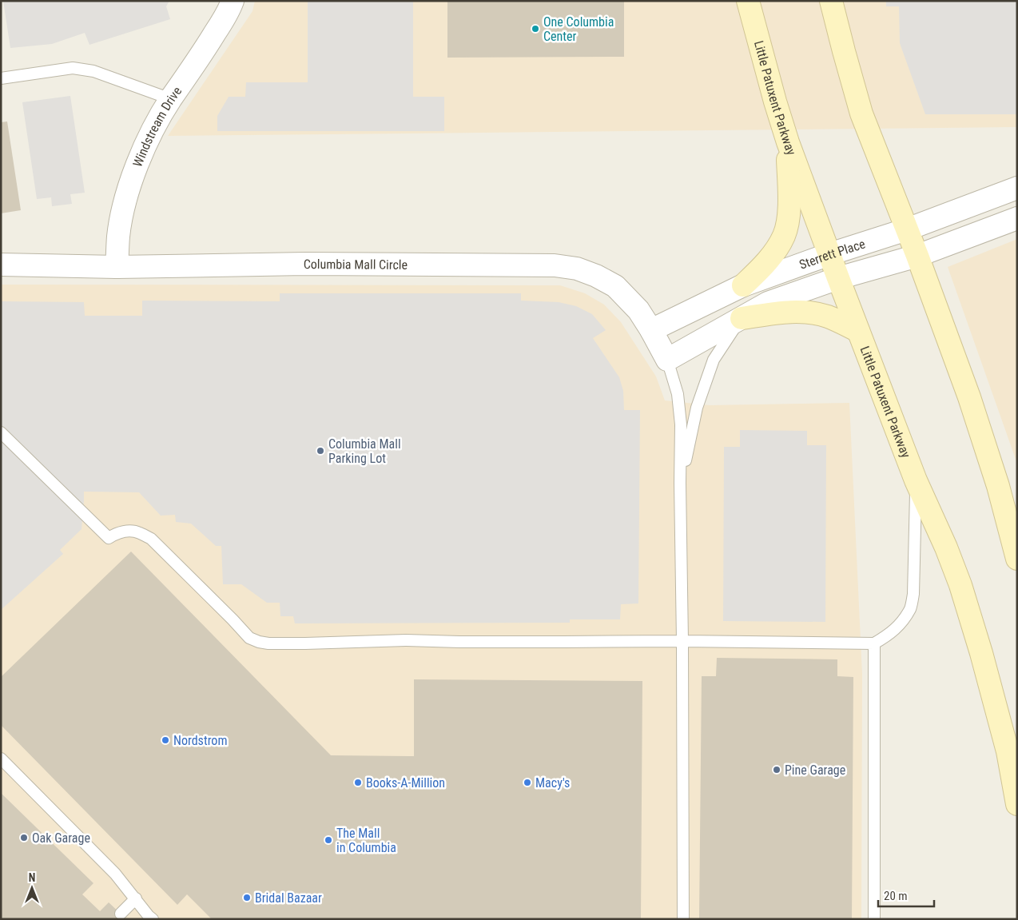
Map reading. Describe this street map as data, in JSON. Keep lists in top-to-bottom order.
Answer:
{
  "streets": {
    "main road": ["Little Patuxent Parkway"],
    "street": ["Windstream Drive", "Sterrett Place", "Columbia Mall Circle"]
  },
  "crossings": [
    ["Little Patuxent Parkway", "Sterrett Place"],
    ["Windstream Drive", "Columbia Mall Circle"],
    ["Sterrett Place", "Columbia Mall Circle"]
  ],
  "places": [
    "One Columbia Center",
    "Columbia Mall Parking Lot",
    "Nordstrom",
    "Pine Garage",
    "Books-A-Million",
    "Macy's",
    "Oak Garage",
    "The Mall in Columbia",
    "Bridal Bazaar"
  ],
  "scale_bar": "20 m",
  "north": "top"
}
